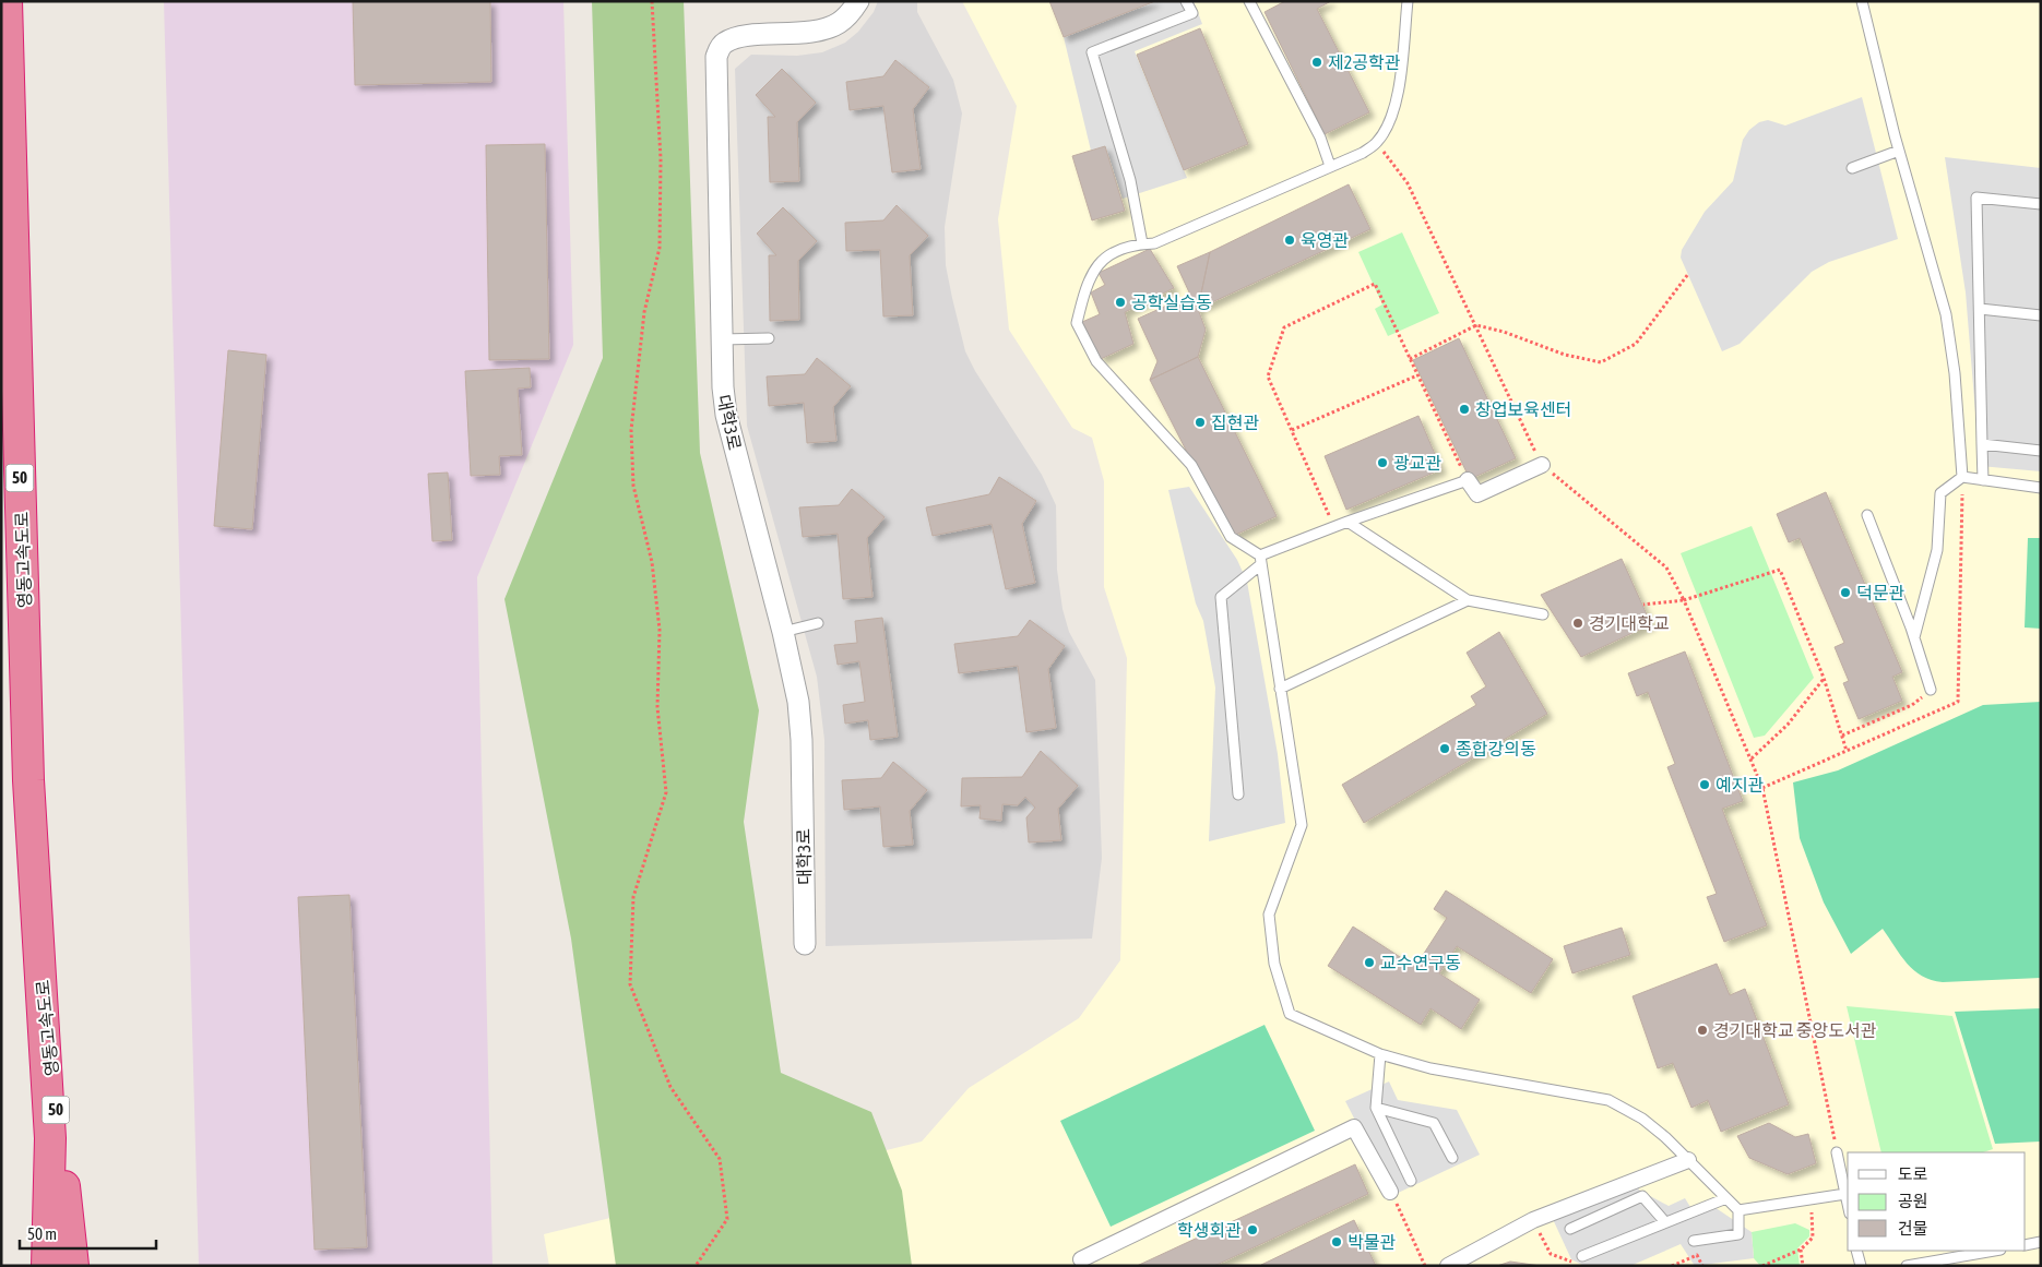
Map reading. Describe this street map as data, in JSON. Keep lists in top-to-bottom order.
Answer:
{
  "streets": {
    "highway": ["50", "영동고속도로"],
    "street": ["대학3로"]
  },
  "places": [
    "제2공학관",
    "육영관",
    "공학실습동",
    "창업보육센터",
    "집현관",
    "광교관",
    "덕문관",
    "경기대학교",
    "종합강의동",
    "예지관",
    "교수연구동",
    "경기대학교 중앙도서관",
    "학생회관",
    "박물관"
  ],
  "legend": ["도로", "공원", "건물"],
  "scale_bar": "50 m"
}
